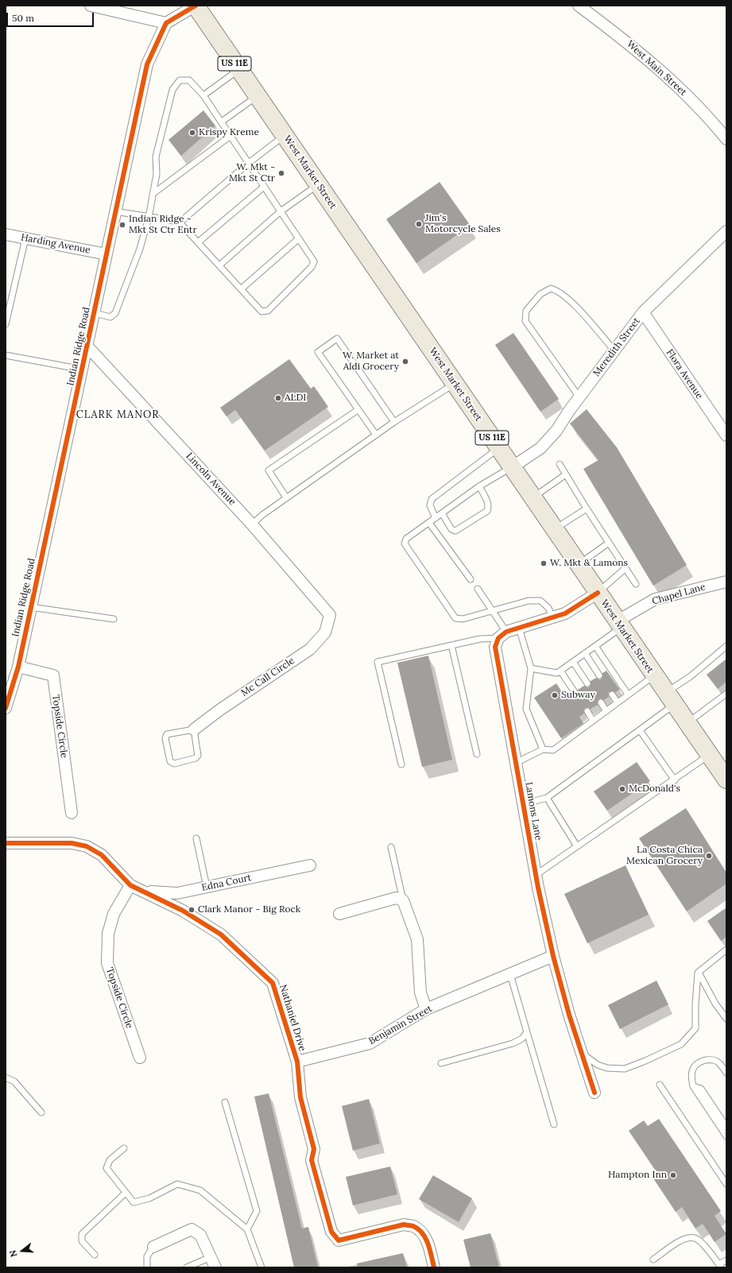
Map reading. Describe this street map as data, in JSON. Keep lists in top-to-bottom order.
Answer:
{
  "streets": {
    "main road": ["US 11E", "West Market Street"],
    "street": [
      "West Main Street",
      "Harding Avenue",
      "Indian Ridge Road",
      "Meredith Street",
      "Flora Avenue",
      "Lincoln Avenue",
      "Chapel Lane",
      "Mc Call Circle",
      "Topside Circle",
      "Lamons Lane",
      "Edna Court",
      "Nathaniel Drive",
      "Benjamin Street"
    ]
  },
  "crossings": [
    ["West Market Street", "Meredith Street"],
    ["West Market Street", "Chapel Lane"],
    ["Harding Avenue", "Indian Ridge Road"],
    ["Indian Ridge Road", "Lincoln Avenue"],
    ["Indian Ridge Road", "Topside Circle"],
    ["Meredith Street", "Flora Avenue"],
    ["Lincoln Avenue", "Mc Call Circle"],
    ["Topside Circle", "Nathaniel Drive"],
    ["Lamons Lane", "Benjamin Street"],
    ["Edna Court", "Nathaniel Drive"],
    ["Nathaniel Drive", "Benjamin Street"]
  ],
  "districts": ["CLARK MANOR"],
  "places": [
    "Krispy Kreme",
    "W. Mkt - Mkt St Ctr",
    "Jim's Motorcycle Sales",
    "Indian Ridge - Mkt St Ctr Entr",
    "W. Market at Aldi Grocery",
    "ALDI",
    "W. Mkt & Lamons",
    "Subway",
    "McDonald's",
    "La Costa Chica Mexican Grocery",
    "Clark Manor - Big Rock",
    "Hampton Inn"
  ],
  "scale_bar": "50 m",
  "north": "left"
}
